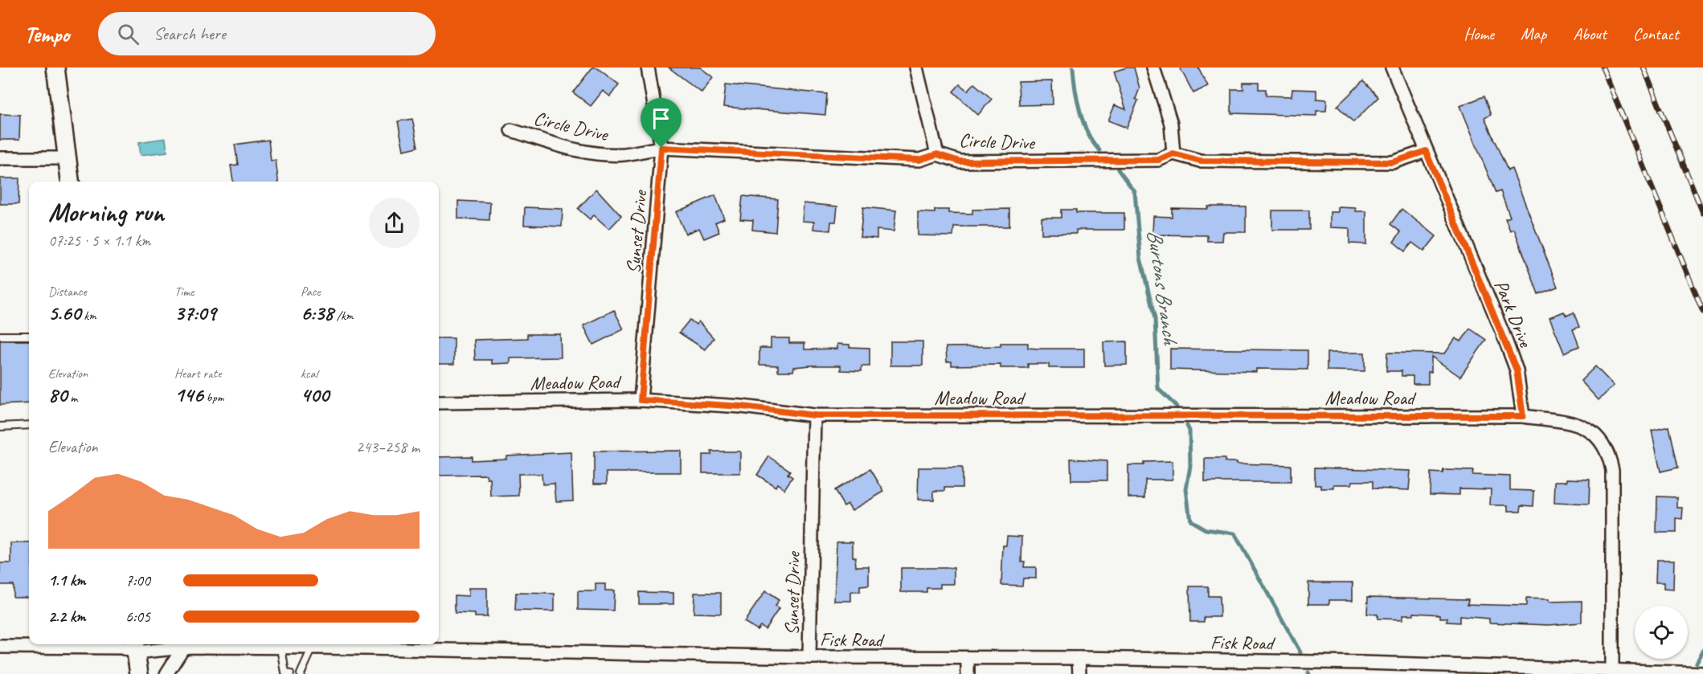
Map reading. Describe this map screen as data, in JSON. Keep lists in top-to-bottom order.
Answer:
{
  "streets": {
    "street": [
      "Circle Drive",
      "Sunset Drive",
      "Park Drive",
      "Meadow Road",
      "Fisk Road"
    ]
  },
  "crossings": [
    ["Circle Drive", "Sunset Drive"],
    ["Sunset Drive", "Meadow Road"],
    ["Sunset Drive", "Fisk Road"],
    ["Park Drive", "Meadow Road"]
  ],
  "water": ["Burtons Branch"],
  "page": {
    "header": "Tempo",
    "search": "Search here",
    "nav": [
      "Home",
      "Map",
      "About",
      "Contact"
    ],
    "heading": ["Morning run", "07:25 · 5 × 1.1 km"],
    "stats": [
      ["Distance", "5.60 km"],
      ["Time", "37:09"],
      ["Pace", "6:38 /km"],
      ["Elevation", "80 m"],
      ["Heart rate", "146 bpm"],
      ["kcal", "400"]
    ],
    "chart": ["Elevation", "243–258 m"],
    "list": [
      {
        "name": "1.1 km",
        "note": "7:00"
      },
      {
        "name": "2.2 km",
        "note": "6:05"
      }
    ]
  }
}
